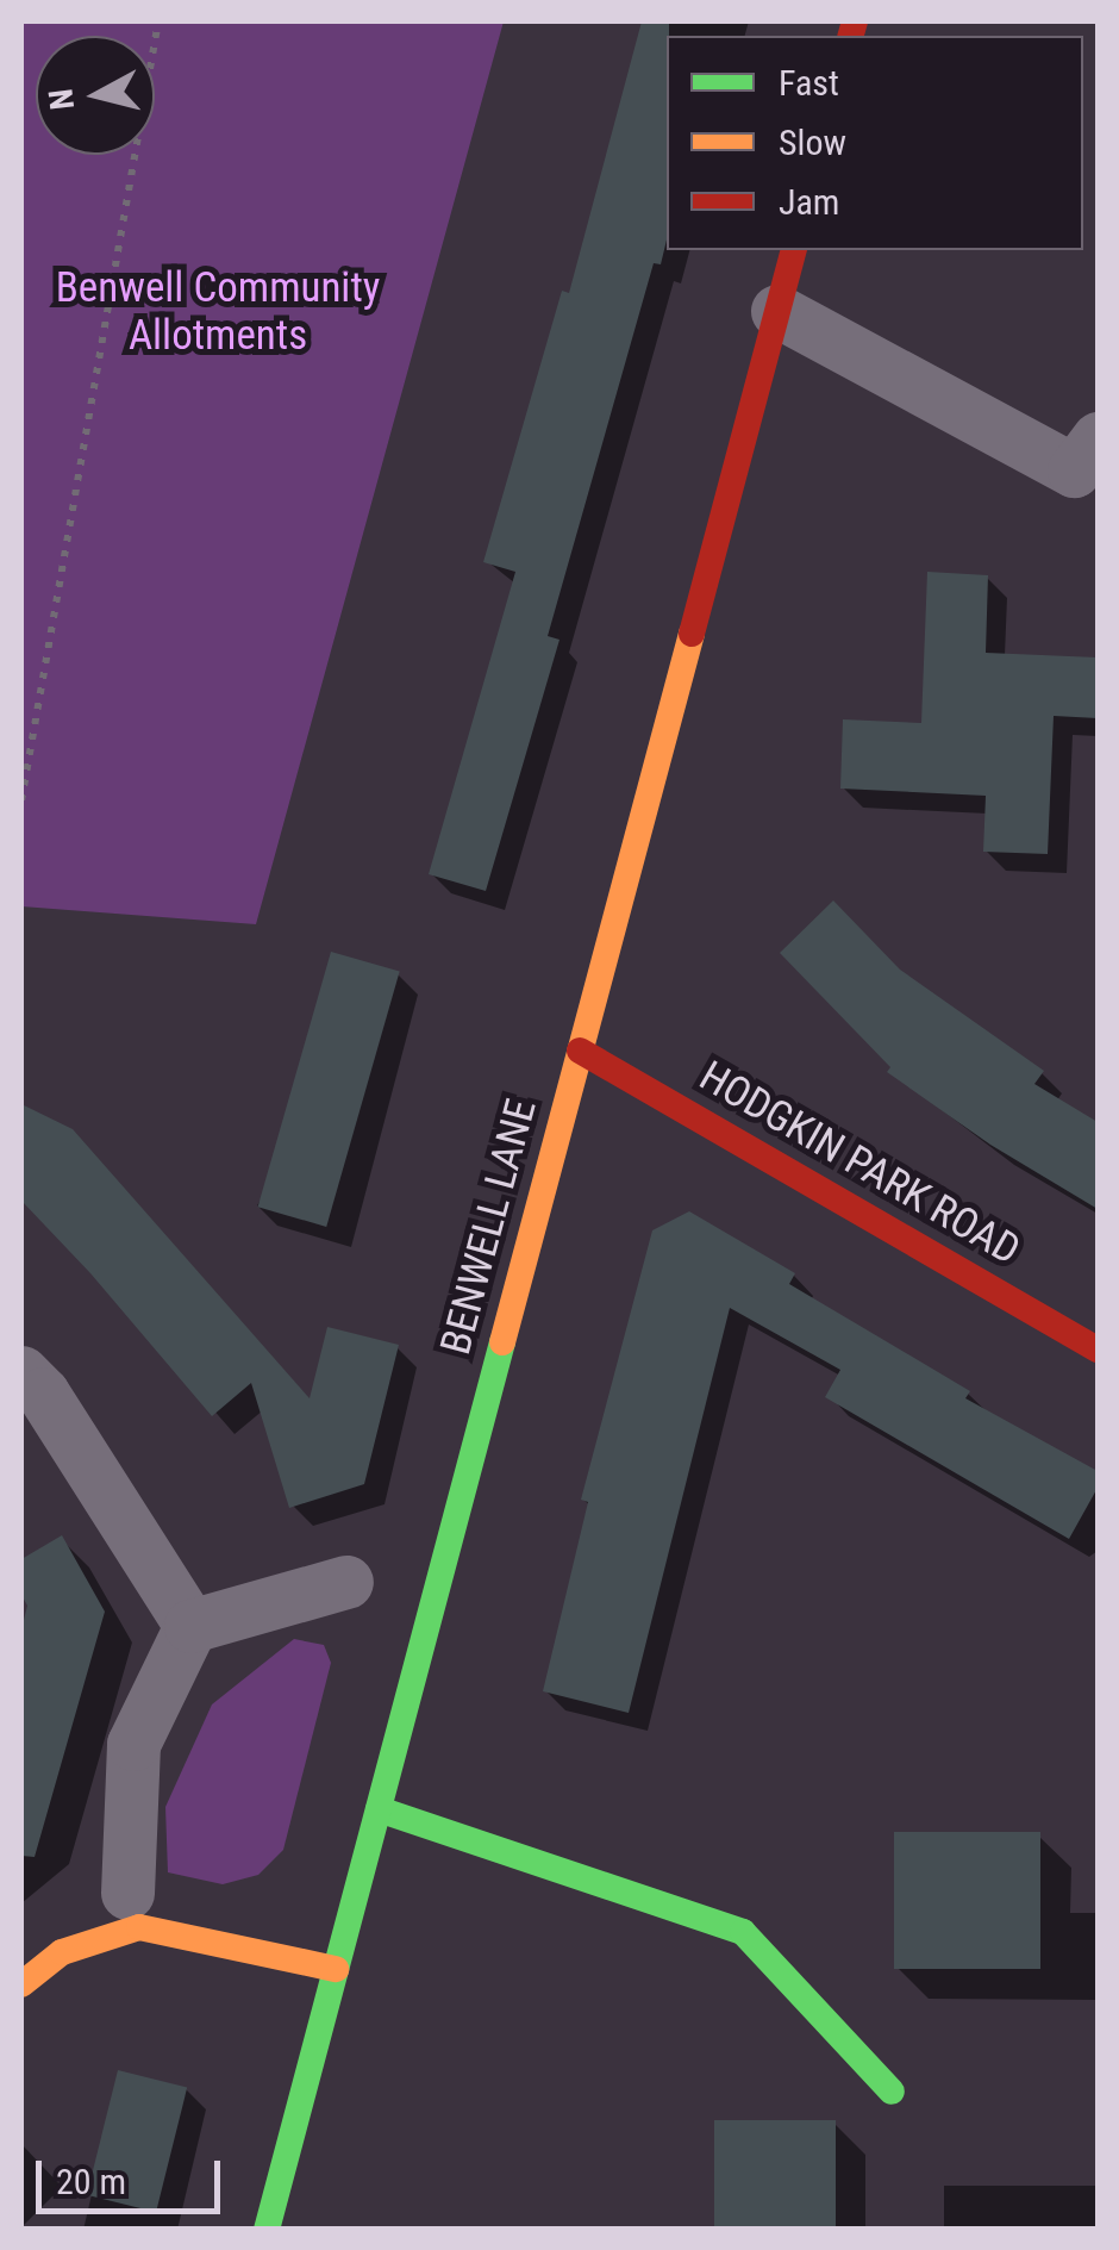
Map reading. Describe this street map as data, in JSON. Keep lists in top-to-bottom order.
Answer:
{
  "streets": {
    "main road": ["HODGKIN PARK ROAD", "BENWELL LANE"]
  },
  "crossings": [
    ["HODGKIN PARK ROAD", "BENWELL LANE"]
  ],
  "parks": ["Benwell Community Allotments"],
  "legend": ["Fast", "Slow", "Jam"],
  "scale_bar": "20 m",
  "north": "left"
}
